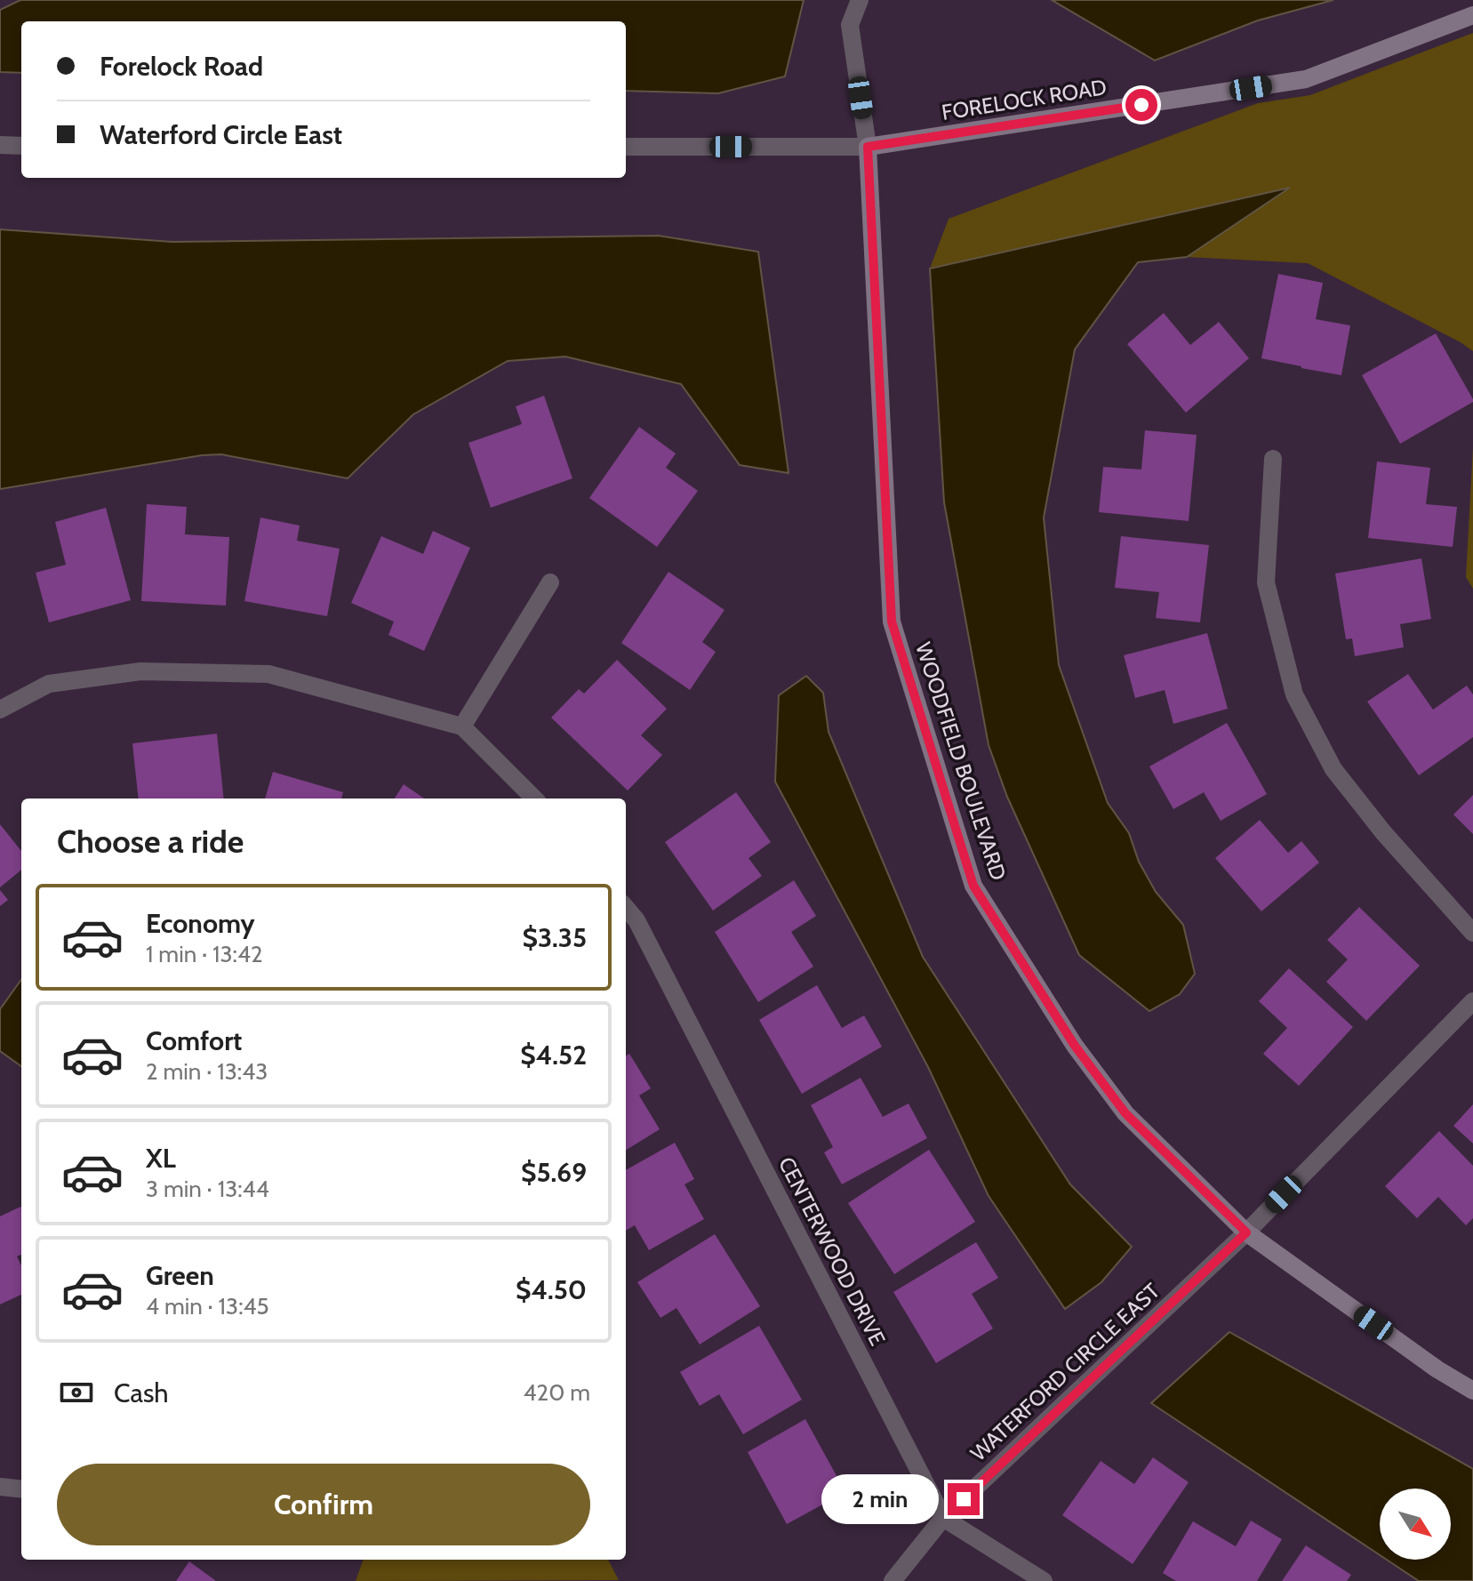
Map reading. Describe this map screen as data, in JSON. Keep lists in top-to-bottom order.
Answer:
{
  "streets": {
    "street": [
      "FORELOCK ROAD",
      "WOODFIELD BOULEVARD",
      "CENTERWOOD DRIVE",
      "WATERFORD CIRCLE EAST"
    ]
  },
  "crossings": [
    ["FORELOCK ROAD", "WOODFIELD BOULEVARD"],
    ["WOODFIELD BOULEVARD", "WATERFORD CIRCLE EAST"],
    ["CENTERWOOD DRIVE", "WATERFORD CIRCLE EAST"]
  ],
  "north": "bottom right",
  "page": {
    "banner": ["Forelock Road", "Waterford Circle East"],
    "heading": "Choose a ride",
    "list": [
      {
        "name": "Economy",
        "note": "1 min · 13:42",
        "value": "$3.35"
      },
      {
        "name": "Comfort",
        "note": "2 min · 13:43",
        "value": "$4.52"
      },
      {
        "name": "XL",
        "note": "3 min · 13:44",
        "value": "$5.69"
      },
      {
        "name": "Green",
        "note": "4 min · 13:45",
        "value": "$4.50"
      }
    ],
    "pay": ["Cash", "420 m"],
    "buttons": "Confirm",
    "bubble": "2 min"
  }
}
